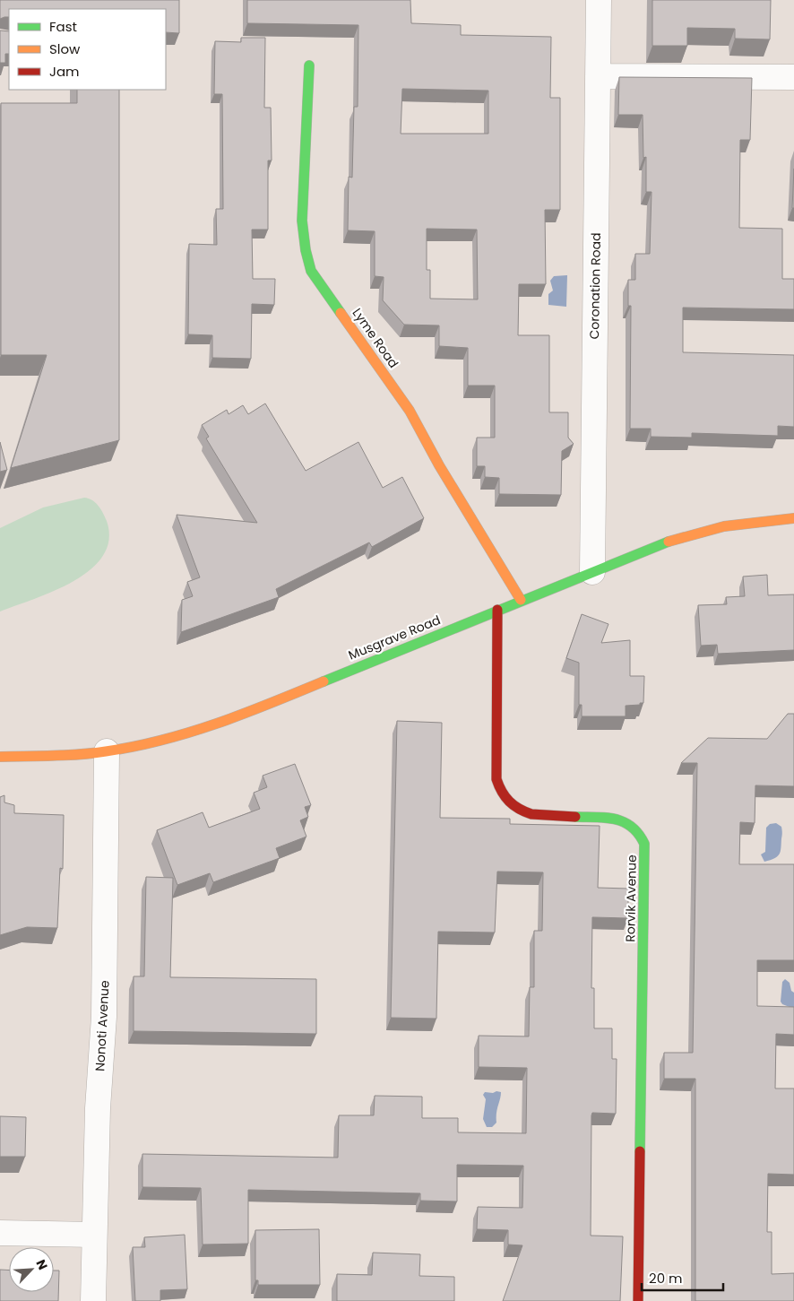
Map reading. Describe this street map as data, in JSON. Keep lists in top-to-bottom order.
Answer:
{
  "streets": {
    "street": [
      "Coronation Road",
      "Lyme Road",
      "Musgrave Road",
      "Rorvik Avenue",
      "Nonoti Avenue"
    ]
  },
  "crossings": [
    ["Coronation Road", "Musgrave Road"],
    ["Lyme Road", "Musgrave Road"],
    ["Musgrave Road", "Rorvik Avenue"],
    ["Musgrave Road", "Nonoti Avenue"]
  ],
  "legend": ["Fast", "Slow", "Jam"],
  "scale_bar": "20 m",
  "north": "top right"
}
